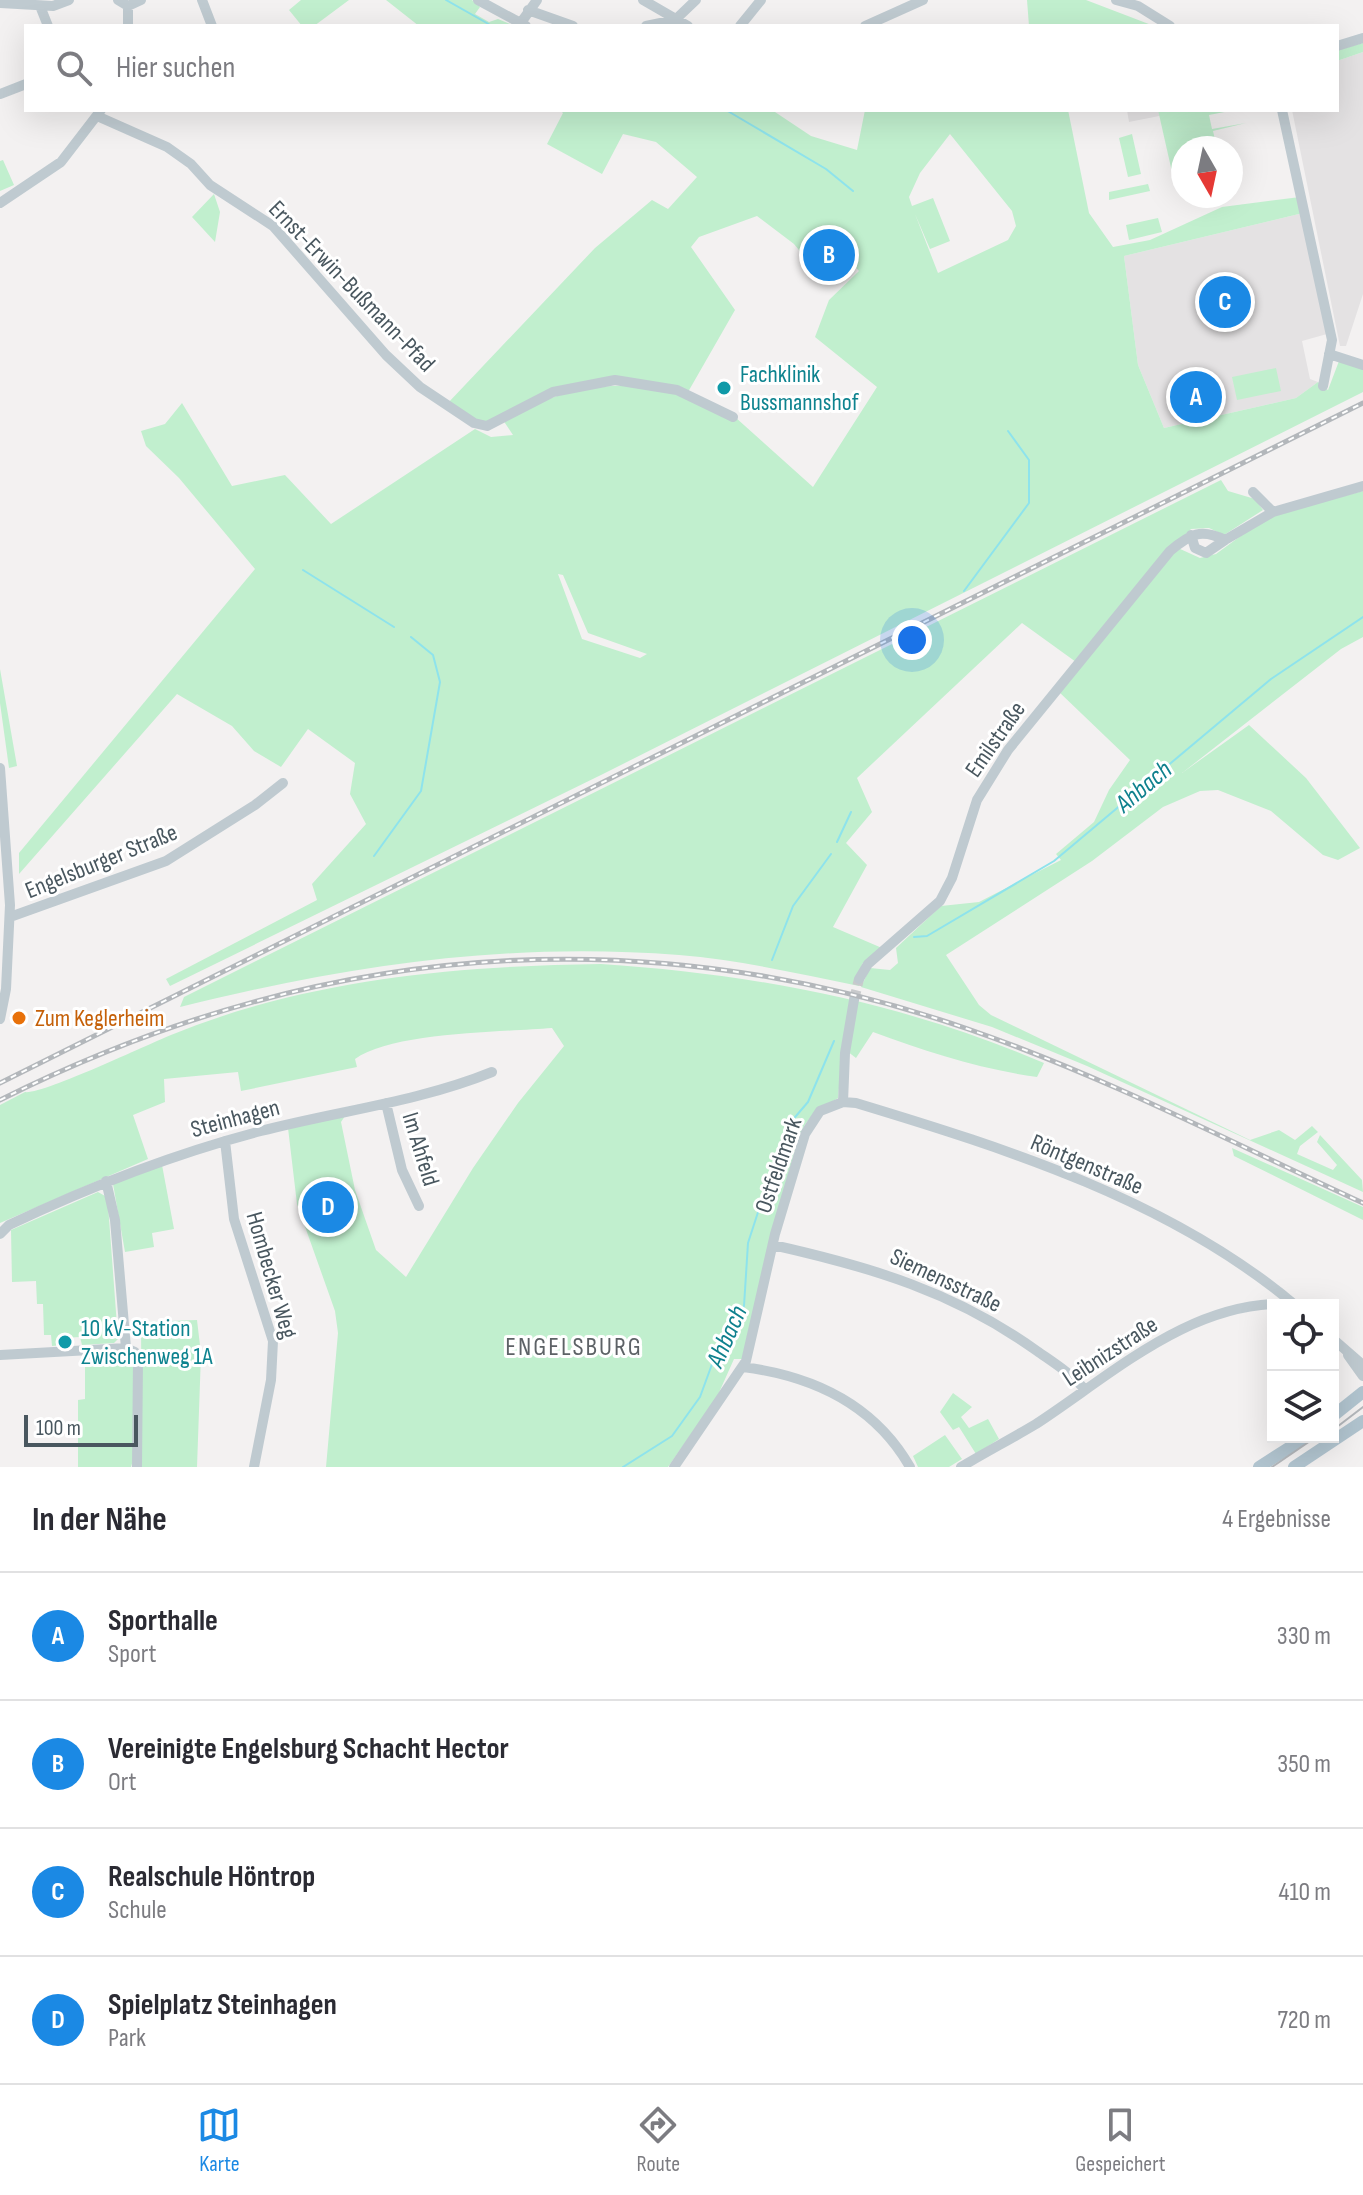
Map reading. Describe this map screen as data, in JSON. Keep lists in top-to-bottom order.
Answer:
{
  "streets": {
    "street": [
      "Ernst-Erwin-Bußmann-Pfad",
      "Emilstraße",
      "Engelsburger Straße",
      "Steinhagen",
      "Im Ahfeld",
      "Röntgenstraße",
      "Ostfeldmark",
      "Hombecker Weg",
      "Siemensstraße",
      "Leibnizstraße"
    ]
  },
  "crossings": [
    ["Steinhagen", "Im Ahfeld"],
    ["Steinhagen", "Hombecker Weg"],
    ["Röntgenstraße", "Ostfeldmark"],
    ["Ostfeldmark", "Siemensstraße"],
    ["Siemensstraße", "Leibnizstraße"]
  ],
  "districts": ["ENGELSBURG"],
  "water": ["Ahbach"],
  "places": ["Fachklinik Bussmannshof", "Zum Keglerheim", "10 kV-Station Zwischenweg 1A"],
  "scale_bar": "100 m",
  "north": "bottom",
  "page": {
    "search": "Hier suchen",
    "pins": [
      "B",
      "C",
      "A",
      "D"
    ],
    "scale": "100 m",
    "heading": ["In der Nähe", "4 Ergebnisse"],
    "list": [
      {
        "mark": "A",
        "name": "Sporthalle",
        "note": "Sport",
        "value": "330 m"
      },
      {
        "mark": "B",
        "name": "Vereinigte Engelsburg Schacht Hector",
        "note": "Ort",
        "value": "350 m"
      },
      {
        "mark": "C",
        "name": "Realschule Höntrop",
        "note": "Schule",
        "value": "410 m"
      },
      {
        "mark": "D",
        "name": "Spielplatz Steinhagen",
        "note": "Park",
        "value": "720 m"
      }
    ],
    "nav": ["Karte", "Route", "Gespeichert"]
  }
}
